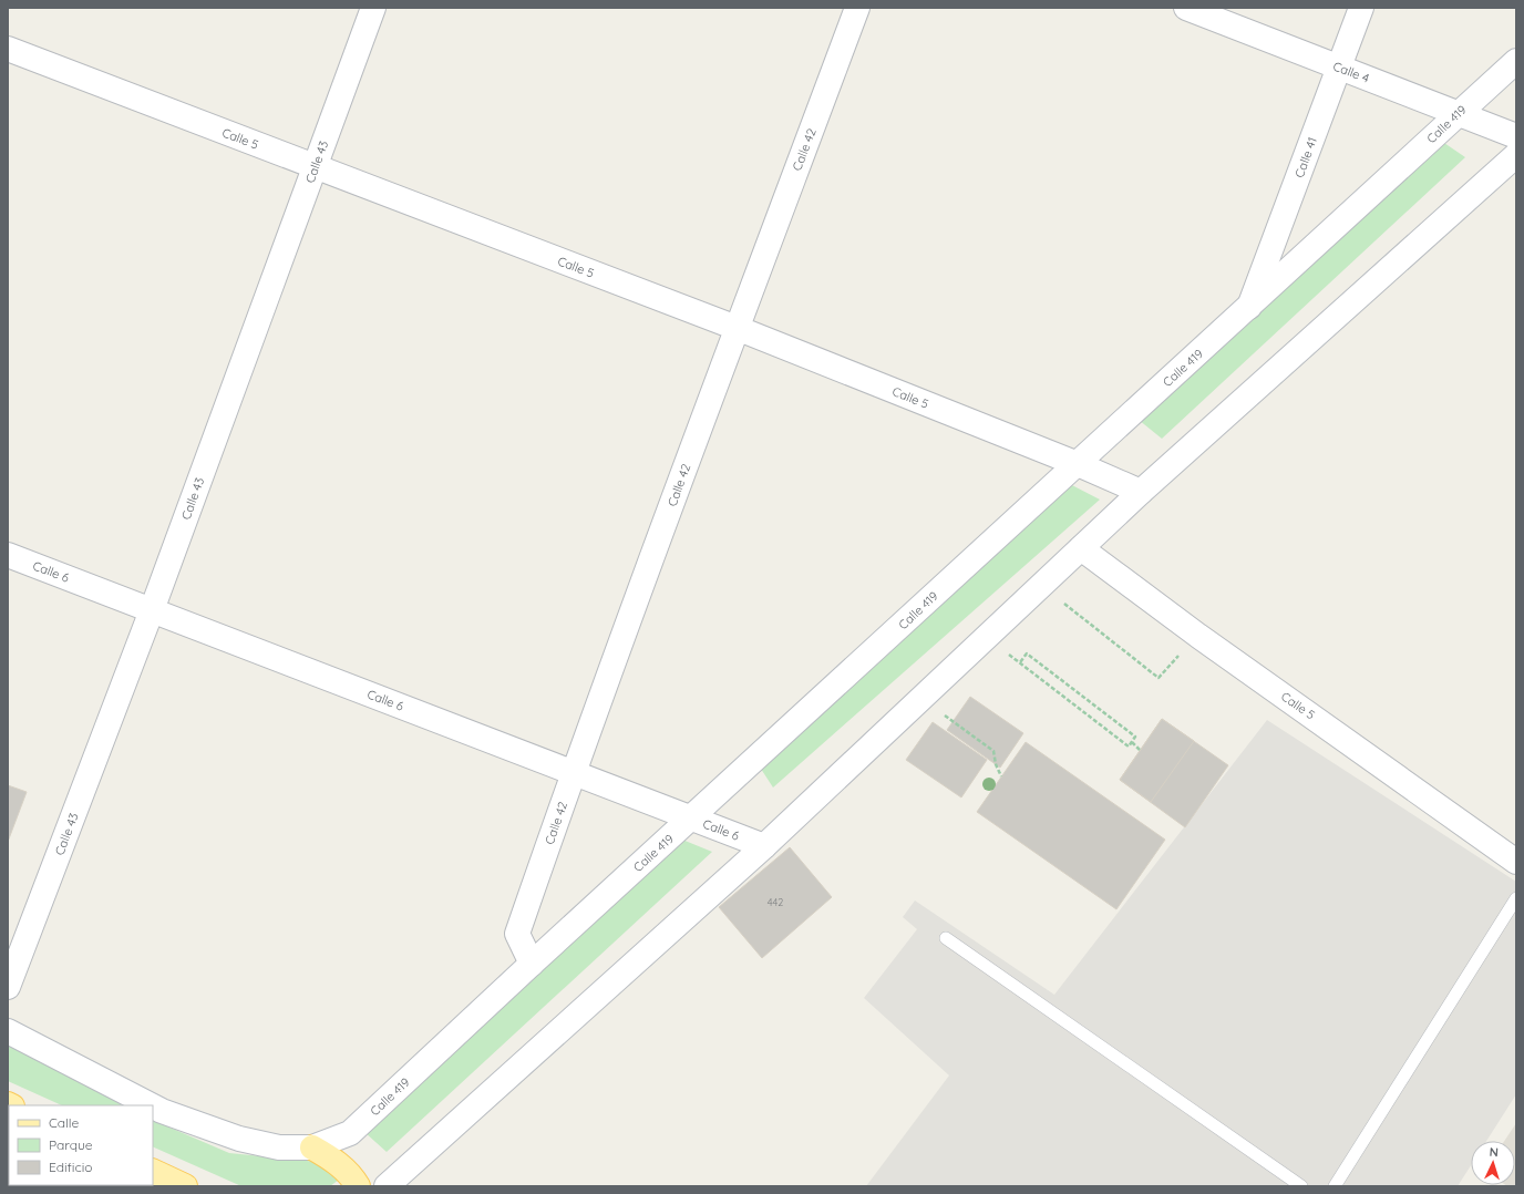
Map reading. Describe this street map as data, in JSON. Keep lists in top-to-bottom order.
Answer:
{
  "streets": {
    "street": [
      "Calle 4",
      "Calle 419",
      "Calle 5",
      "Calle 42",
      "Calle 41",
      "Calle 43",
      "Calle 6"
    ]
  },
  "crossings": [
    ["Calle 4", "Calle 419"],
    ["Calle 4", "Calle 41"],
    ["Calle 419", "Calle 5"],
    ["Calle 419", "Calle 42"],
    ["Calle 419", "Calle 41"],
    ["Calle 419", "Calle 6"],
    ["Calle 5", "Calle 42"],
    ["Calle 5", "Calle 43"],
    ["Calle 42", "Calle 6"],
    ["Calle 43", "Calle 6"]
  ],
  "house_numbers": ["442"],
  "legend": ["Calle", "Parque", "Edificio"],
  "north": "top"
}
